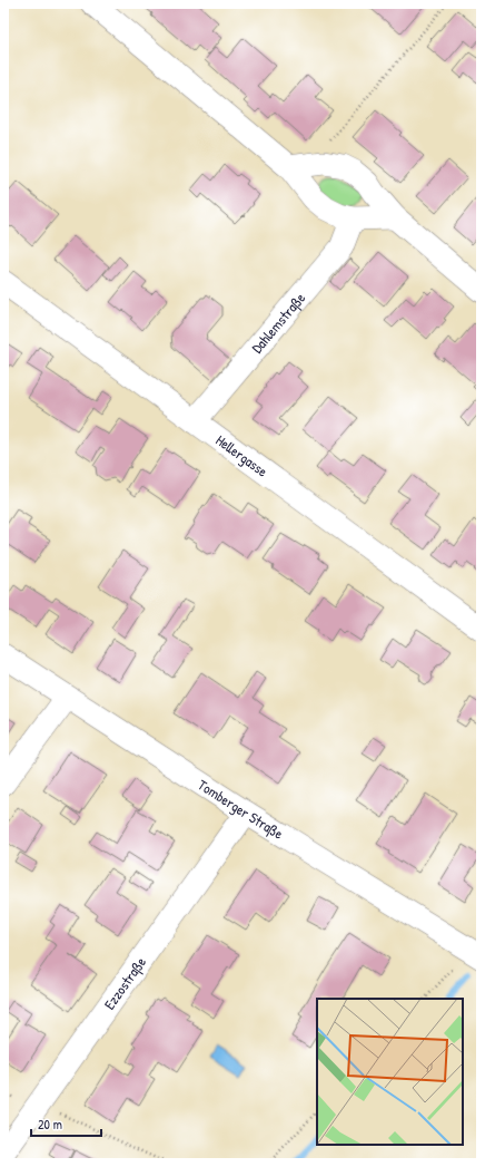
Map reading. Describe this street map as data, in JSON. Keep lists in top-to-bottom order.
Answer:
{
  "streets": {
    "street": [
      "Dahlemstraße",
      "Hellergasse",
      "Tomberger Straße",
      "Ezzostraße"
    ]
  },
  "crossings": [
    ["Dahlemstraße", "Hellergasse"],
    ["Tomberger Straße", "Ezzostraße"]
  ],
  "scale_bar": "20 m"
}
